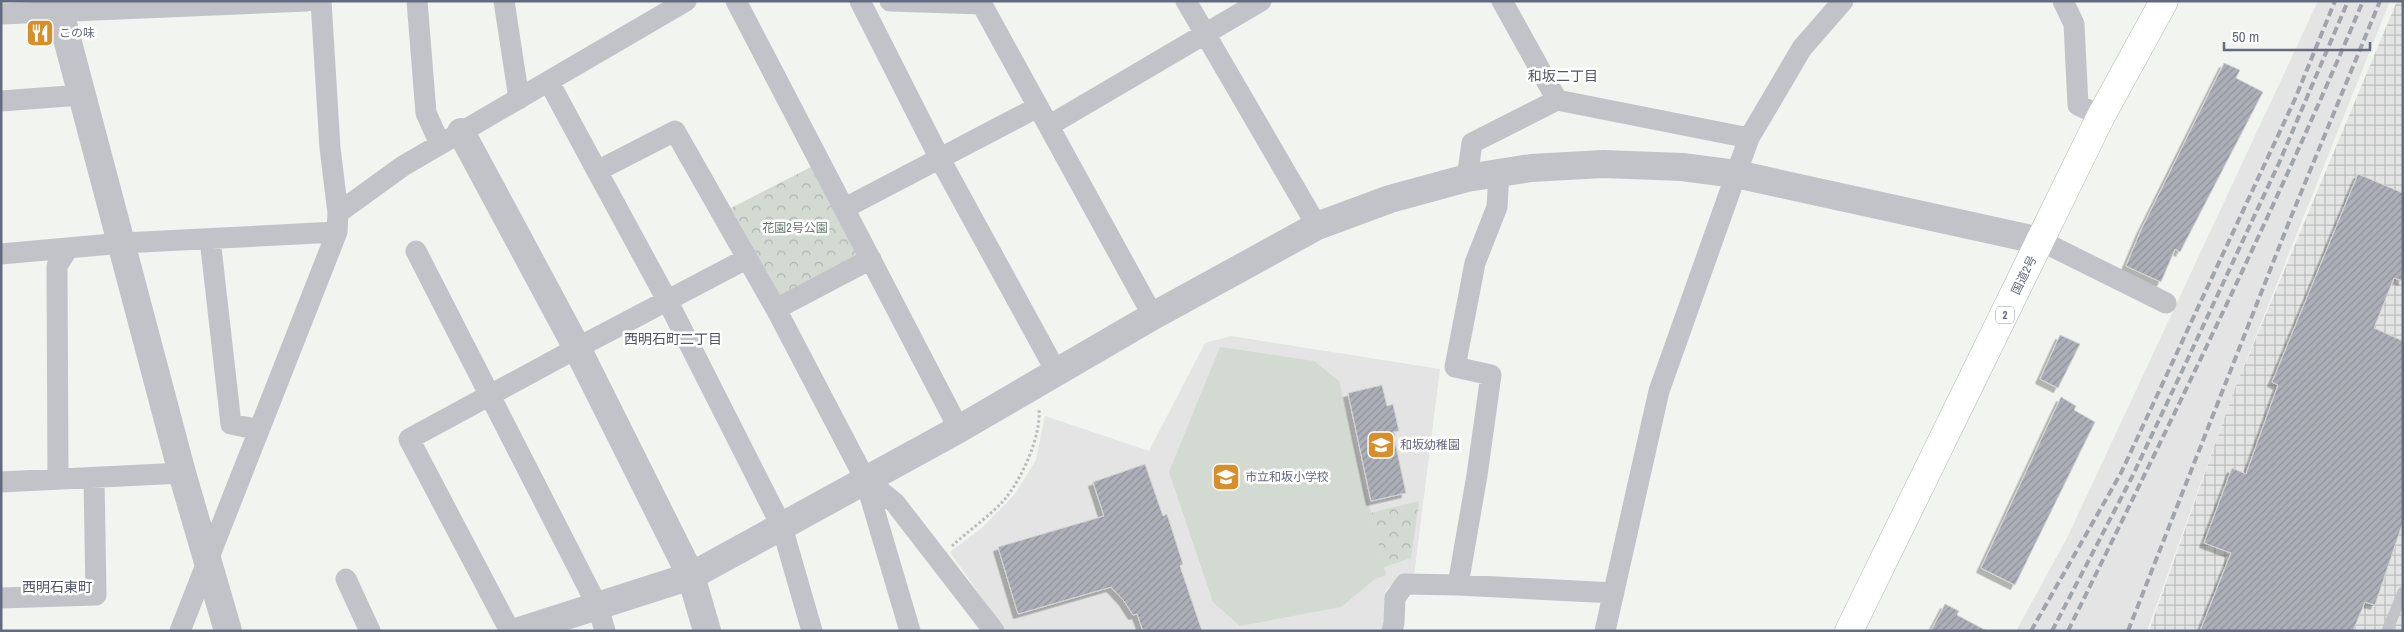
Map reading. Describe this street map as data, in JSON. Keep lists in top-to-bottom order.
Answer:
{
  "streets": {
    "highway": ["国道2号", "2"]
  },
  "districts": ["和坂二丁目", "西明石町二丁目", "西明石東町"],
  "parks": ["花園2号公園"],
  "places": {
    "restaurant": ["この味"],
    "school or university": ["和坂幼稚園", "市立和坂小学校"]
  },
  "scale_bar": "50 m"
}
